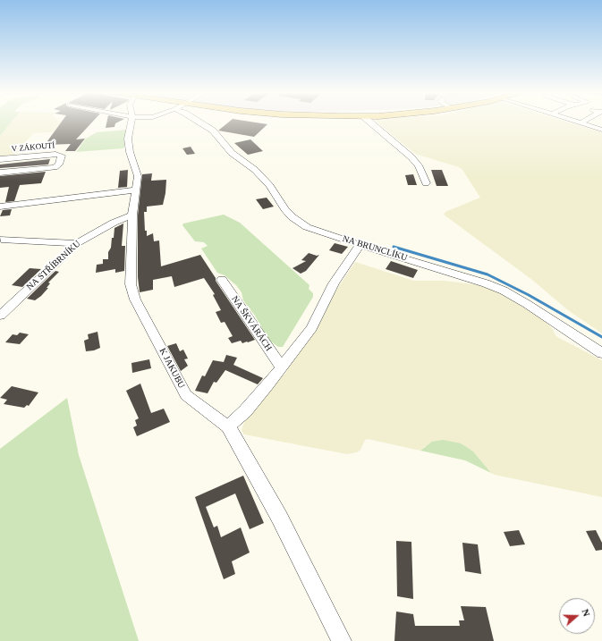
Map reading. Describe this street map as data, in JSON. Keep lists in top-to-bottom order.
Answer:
{
  "streets": {
    "street": [
      "V ZÁKOUTÍ",
      "NA BRUNCLÍKU",
      "NA STŘÍBRNÍKU",
      "NA ŠKVÁRÁCH",
      "K JAKUBU"
    ]
  },
  "crossings": [
    ["NA STŘÍBRNÍKU", "K JAKUBU"]
  ],
  "north": "right"
}
